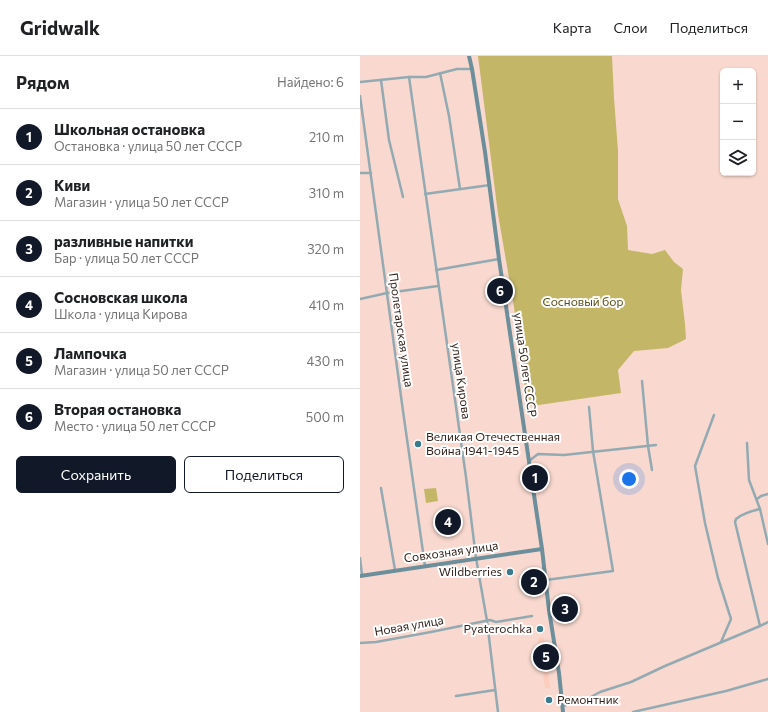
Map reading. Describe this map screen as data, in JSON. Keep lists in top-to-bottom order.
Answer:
{
  "streets": {
    "street": [
      "Пролетарская улица",
      "улица 50 лет СССР",
      "улица Кирова",
      "Совхозная улица",
      "Новая улица"
    ]
  },
  "crossings": [
    ["Пролетарская улица", "Совхозная улица"],
    ["улица 50 лет СССР", "Совхозная улица"],
    ["улица Кирова", "Совхозная улица"],
    ["улица Кирова", "Новая улица"]
  ],
  "parks": ["Сосновый бор"],
  "places": [
    "Великая Отечественная Война 1941-1945",
    "Wildberries",
    "Pyaterochka",
    "Ремонтник"
  ],
  "page": {
    "header": "Gridwalk",
    "nav": ["Карта", "Слои", "Поделиться"],
    "heading": ["Рядом", "Найдено: 6"],
    "map_buttons": ["+", "−"],
    "list": [
      {
        "mark": "1",
        "name": "Школьная остановка",
        "note": "Остановка · улица 50 лет СССР",
        "value": "210 m"
      },
      {
        "mark": "2",
        "name": "Киви",
        "note": "Магазин · улица 50 лет СССР",
        "value": "310 m"
      },
      {
        "mark": "3",
        "name": "разливные напитки",
        "note": "Бар · улица 50 лет СССР",
        "value": "320 m"
      },
      {
        "mark": "4",
        "name": "Сосновская школа",
        "note": "Школа · улица Кирова",
        "value": "410 m"
      },
      {
        "mark": "5",
        "name": "Лампочка",
        "note": "Магазин · улица 50 лет СССР",
        "value": "430 m"
      },
      {
        "mark": "6",
        "name": "Вторая остановка",
        "note": "Место · улица 50 лет СССР",
        "value": "500 m"
      }
    ],
    "pins": [
      "6",
      "1",
      "4",
      "2",
      "3",
      "5"
    ],
    "buttons": ["Сохранить", "Поделиться"]
  }
}
